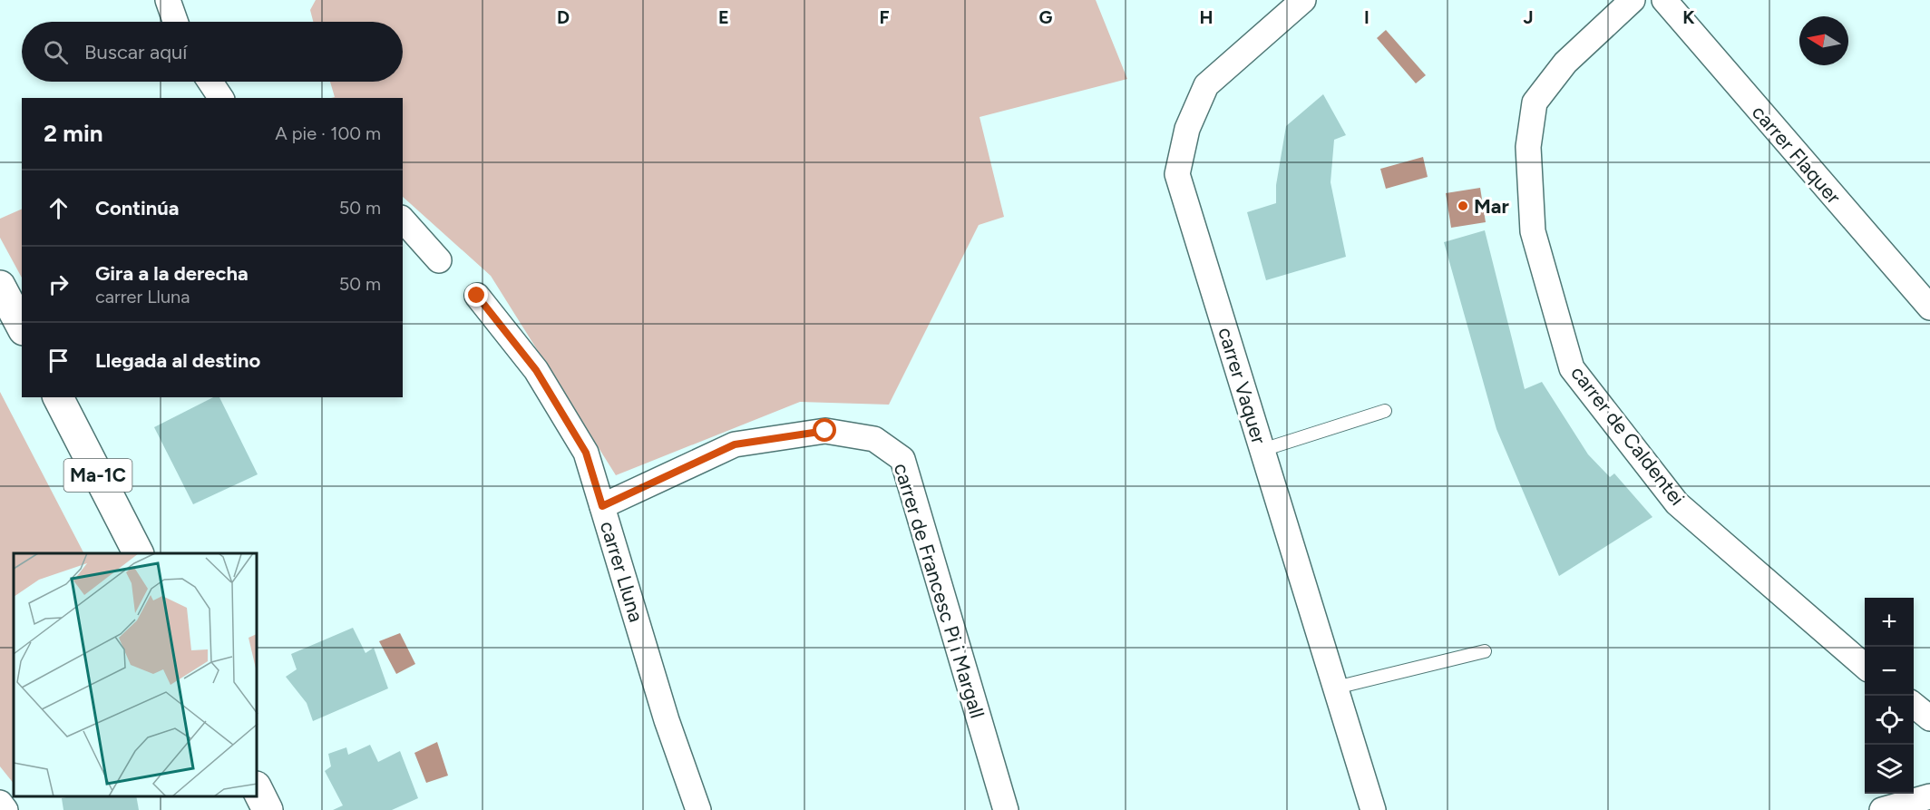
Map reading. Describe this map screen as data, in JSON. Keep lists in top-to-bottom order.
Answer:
{
  "streets": {
    "main road": ["Ma-1C"],
    "street": [
      "carrer Flaquer",
      "carrer Vaquer",
      "carrer de Caldentei",
      "carrer Lluna",
      "carrer de Francesc Pi i Margall"
    ]
  },
  "crossings": [
    ["carrer Lluna", "carrer de Francesc Pi i Margall"]
  ],
  "places": ["Mar"],
  "north": "left",
  "page": {
    "search": "Buscar aquí",
    "heading": ["2 min", "A pie · 100 m"],
    "list": [
      ["Continúa", "50 m"],
      ["Gira a la derecha", "carrer Lluna", "50 m"],
      "Llegada al destino"
    ],
    "map_buttons": ["+", "−"]
  },
  "grid": {
    "columns": [
      "D",
      "E",
      "F",
      "G",
      "H",
      "I",
      "J",
      "K"
    ]
  }
}
